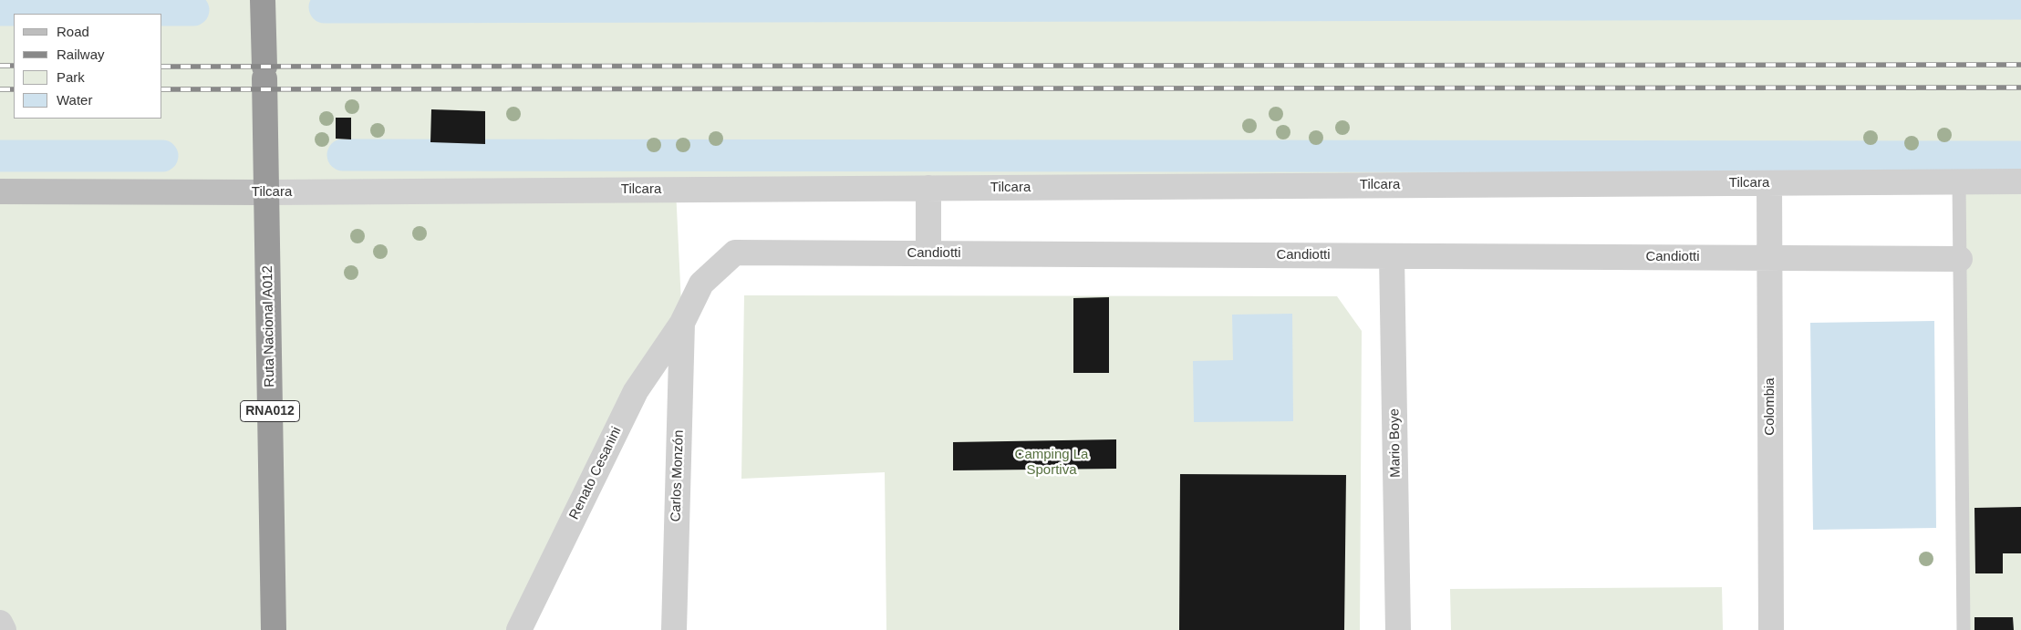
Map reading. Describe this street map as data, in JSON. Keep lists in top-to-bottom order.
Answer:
{
  "streets": {
    "highway": ["Ruta Nacional A012", "RNA012"],
    "main road": ["Tilcara"],
    "street": [
      "Candiotti",
      "Colombia",
      "Mario Boye",
      "Renato Cesanini",
      "Carlos Monzón"
    ]
  },
  "crossings": [
    ["Tilcara", "Ruta Nacional A012"],
    ["Tilcara", "Colombia"],
    ["Candiotti", "Colombia"],
    ["Candiotti", "Mario Boye"],
    ["Candiotti", "Renato Cesanini"],
    ["Candiotti", "Carlos Monzón"],
    ["Renato Cesanini", "Carlos Monzón"]
  ],
  "parks": ["Camping La Sportiva"],
  "legend": [
    "Road",
    "Railway",
    "Park",
    "Water"
  ]
}
